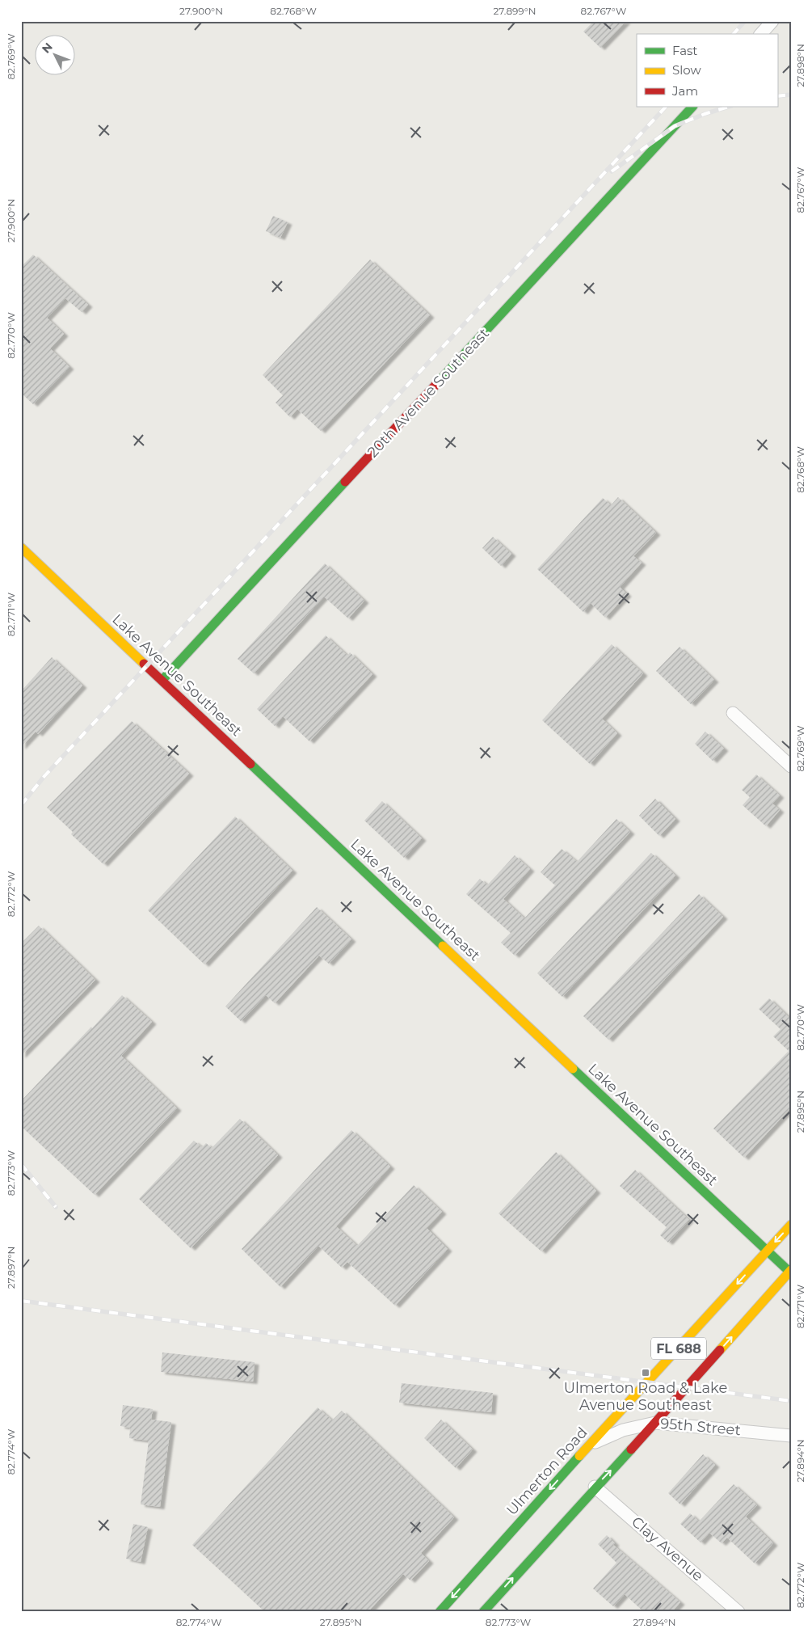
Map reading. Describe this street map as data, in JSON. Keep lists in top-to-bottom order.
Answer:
{
  "streets": {
    "street": [
      "20th Avenue Southeast",
      "Lake Avenue Southeast",
      "FL 688",
      "95th Street",
      "Ulmerton Road",
      "Clay Avenue"
    ]
  },
  "crossings": [
    ["20th Avenue Southeast", "Lake Avenue Southeast"],
    ["Lake Avenue Southeast", "FL 688"],
    ["Lake Avenue Southeast", "Ulmerton Road"],
    ["FL 688", "95th Street"],
    ["FL 688", "Clay Avenue"],
    ["95th Street", "Ulmerton Road"]
  ],
  "places": {
    "transit": ["Ulmerton Road & Lake Avenue Southeast"]
  },
  "legend": ["Fast", "Slow", "Jam"],
  "north": "top left",
  "coordinates": [
    "27.900°N",
    "82.768°W",
    "27.899°N",
    "82.767°W",
    "82.769°W",
    "27.898°N",
    "82.770°W",
    "82.771°W",
    "82.772°W",
    "27.895°N",
    "82.773°W",
    "27.897°N",
    "82.774°W",
    "27.894°N"
  ]
}
